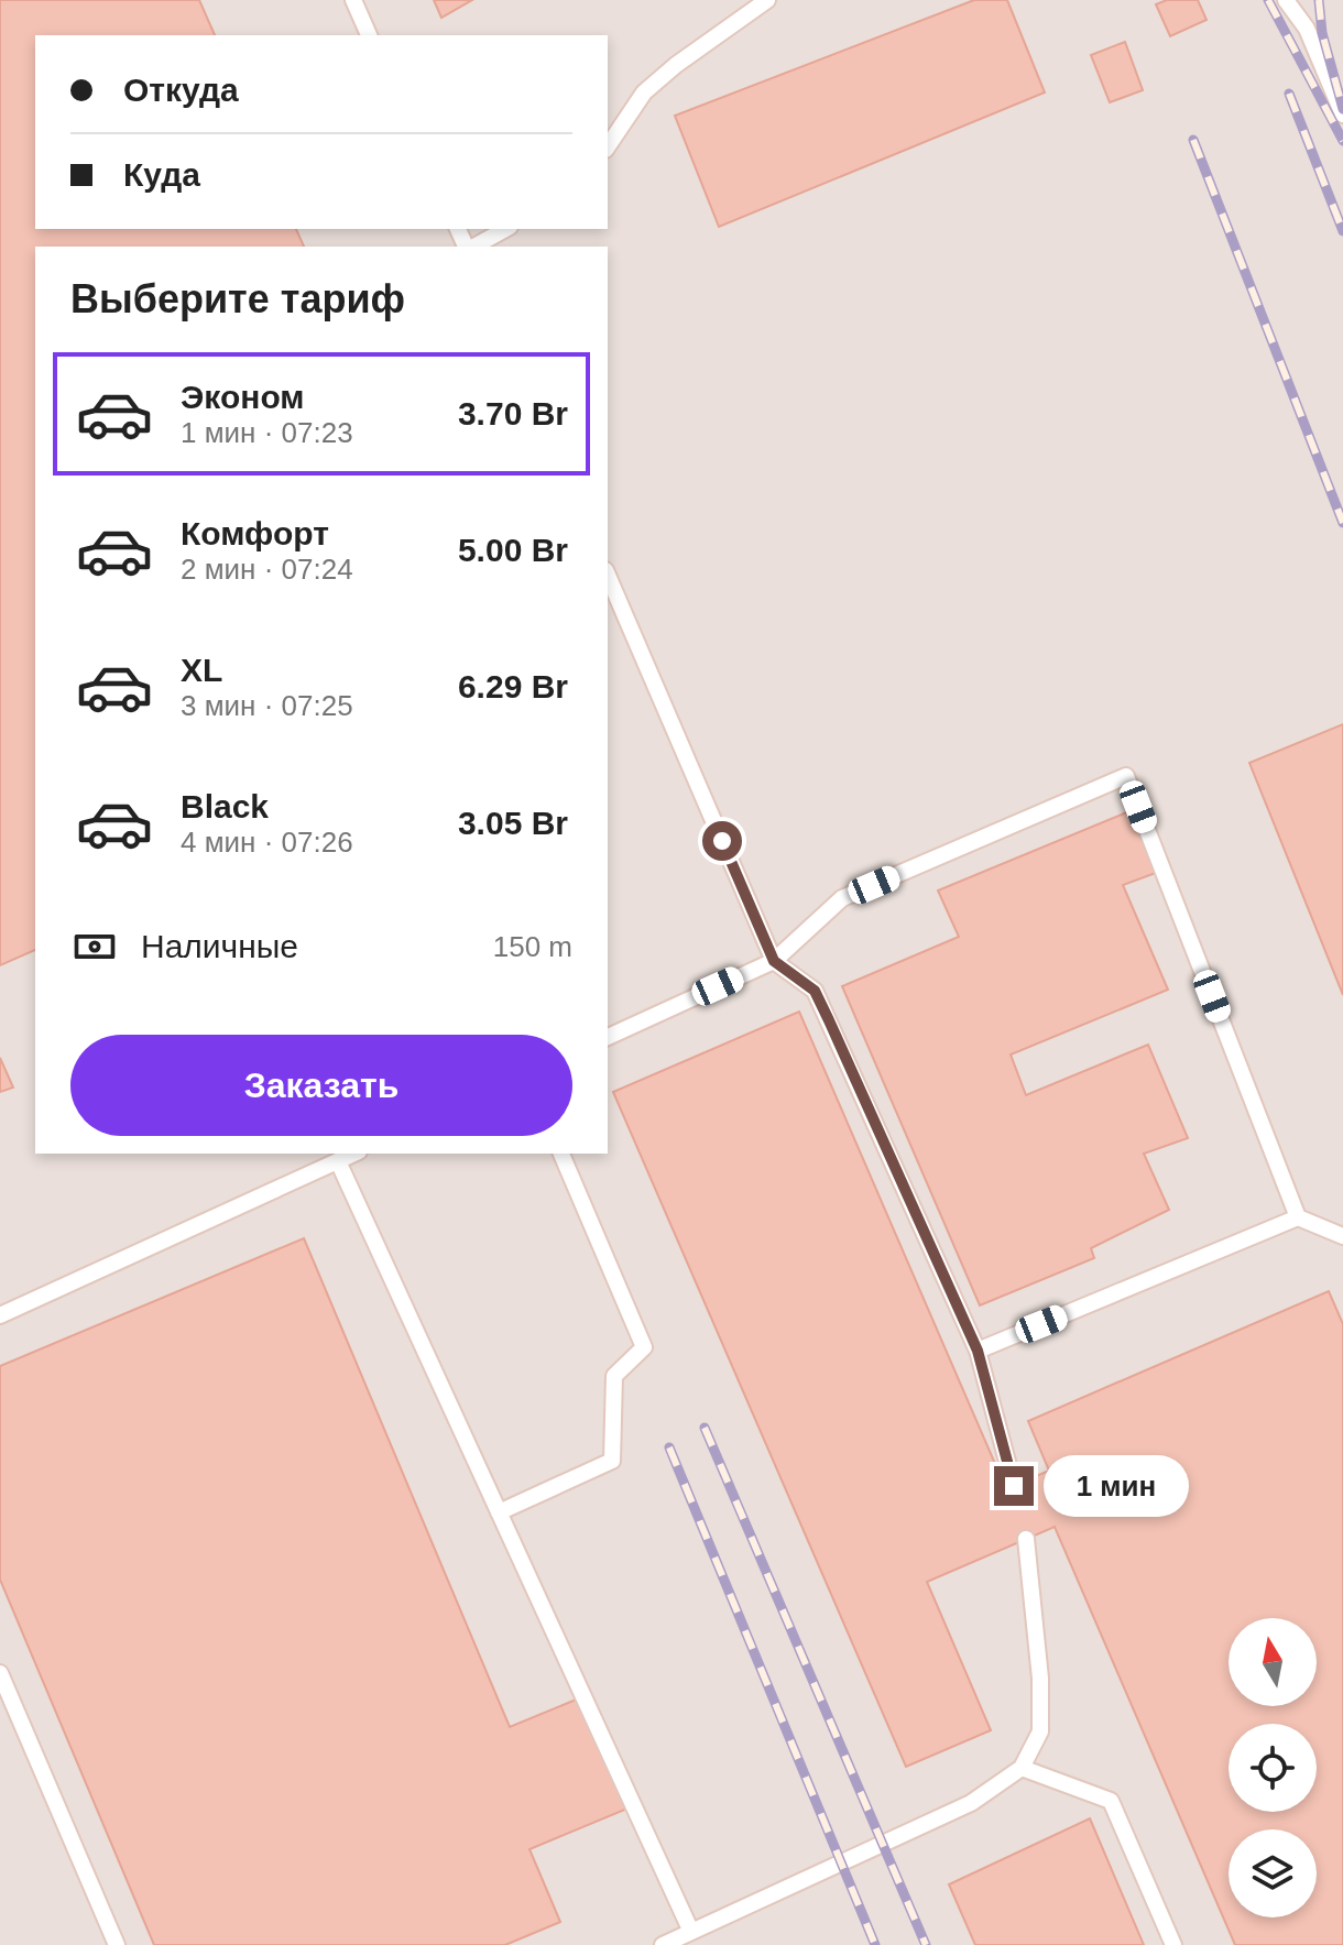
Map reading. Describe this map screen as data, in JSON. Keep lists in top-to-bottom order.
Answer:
{
  "north": "top",
  "page": {
    "banner": ["Откуда", "Куда"],
    "heading": "Выберите тариф",
    "list": [
      {
        "name": "Эконом",
        "note": "1 мин · 07:23",
        "value": "3.70 Br"
      },
      {
        "name": "Комфорт",
        "note": "2 мин · 07:24",
        "value": "5.00 Br"
      },
      {
        "name": "XL",
        "note": "3 мин · 07:25",
        "value": "6.29 Br"
      },
      {
        "name": "Black",
        "note": "4 мин · 07:26",
        "value": "3.05 Br"
      }
    ],
    "pay": ["Наличные", "150 m"],
    "buttons": "Заказать",
    "bubble": "1 мин"
  }
}
